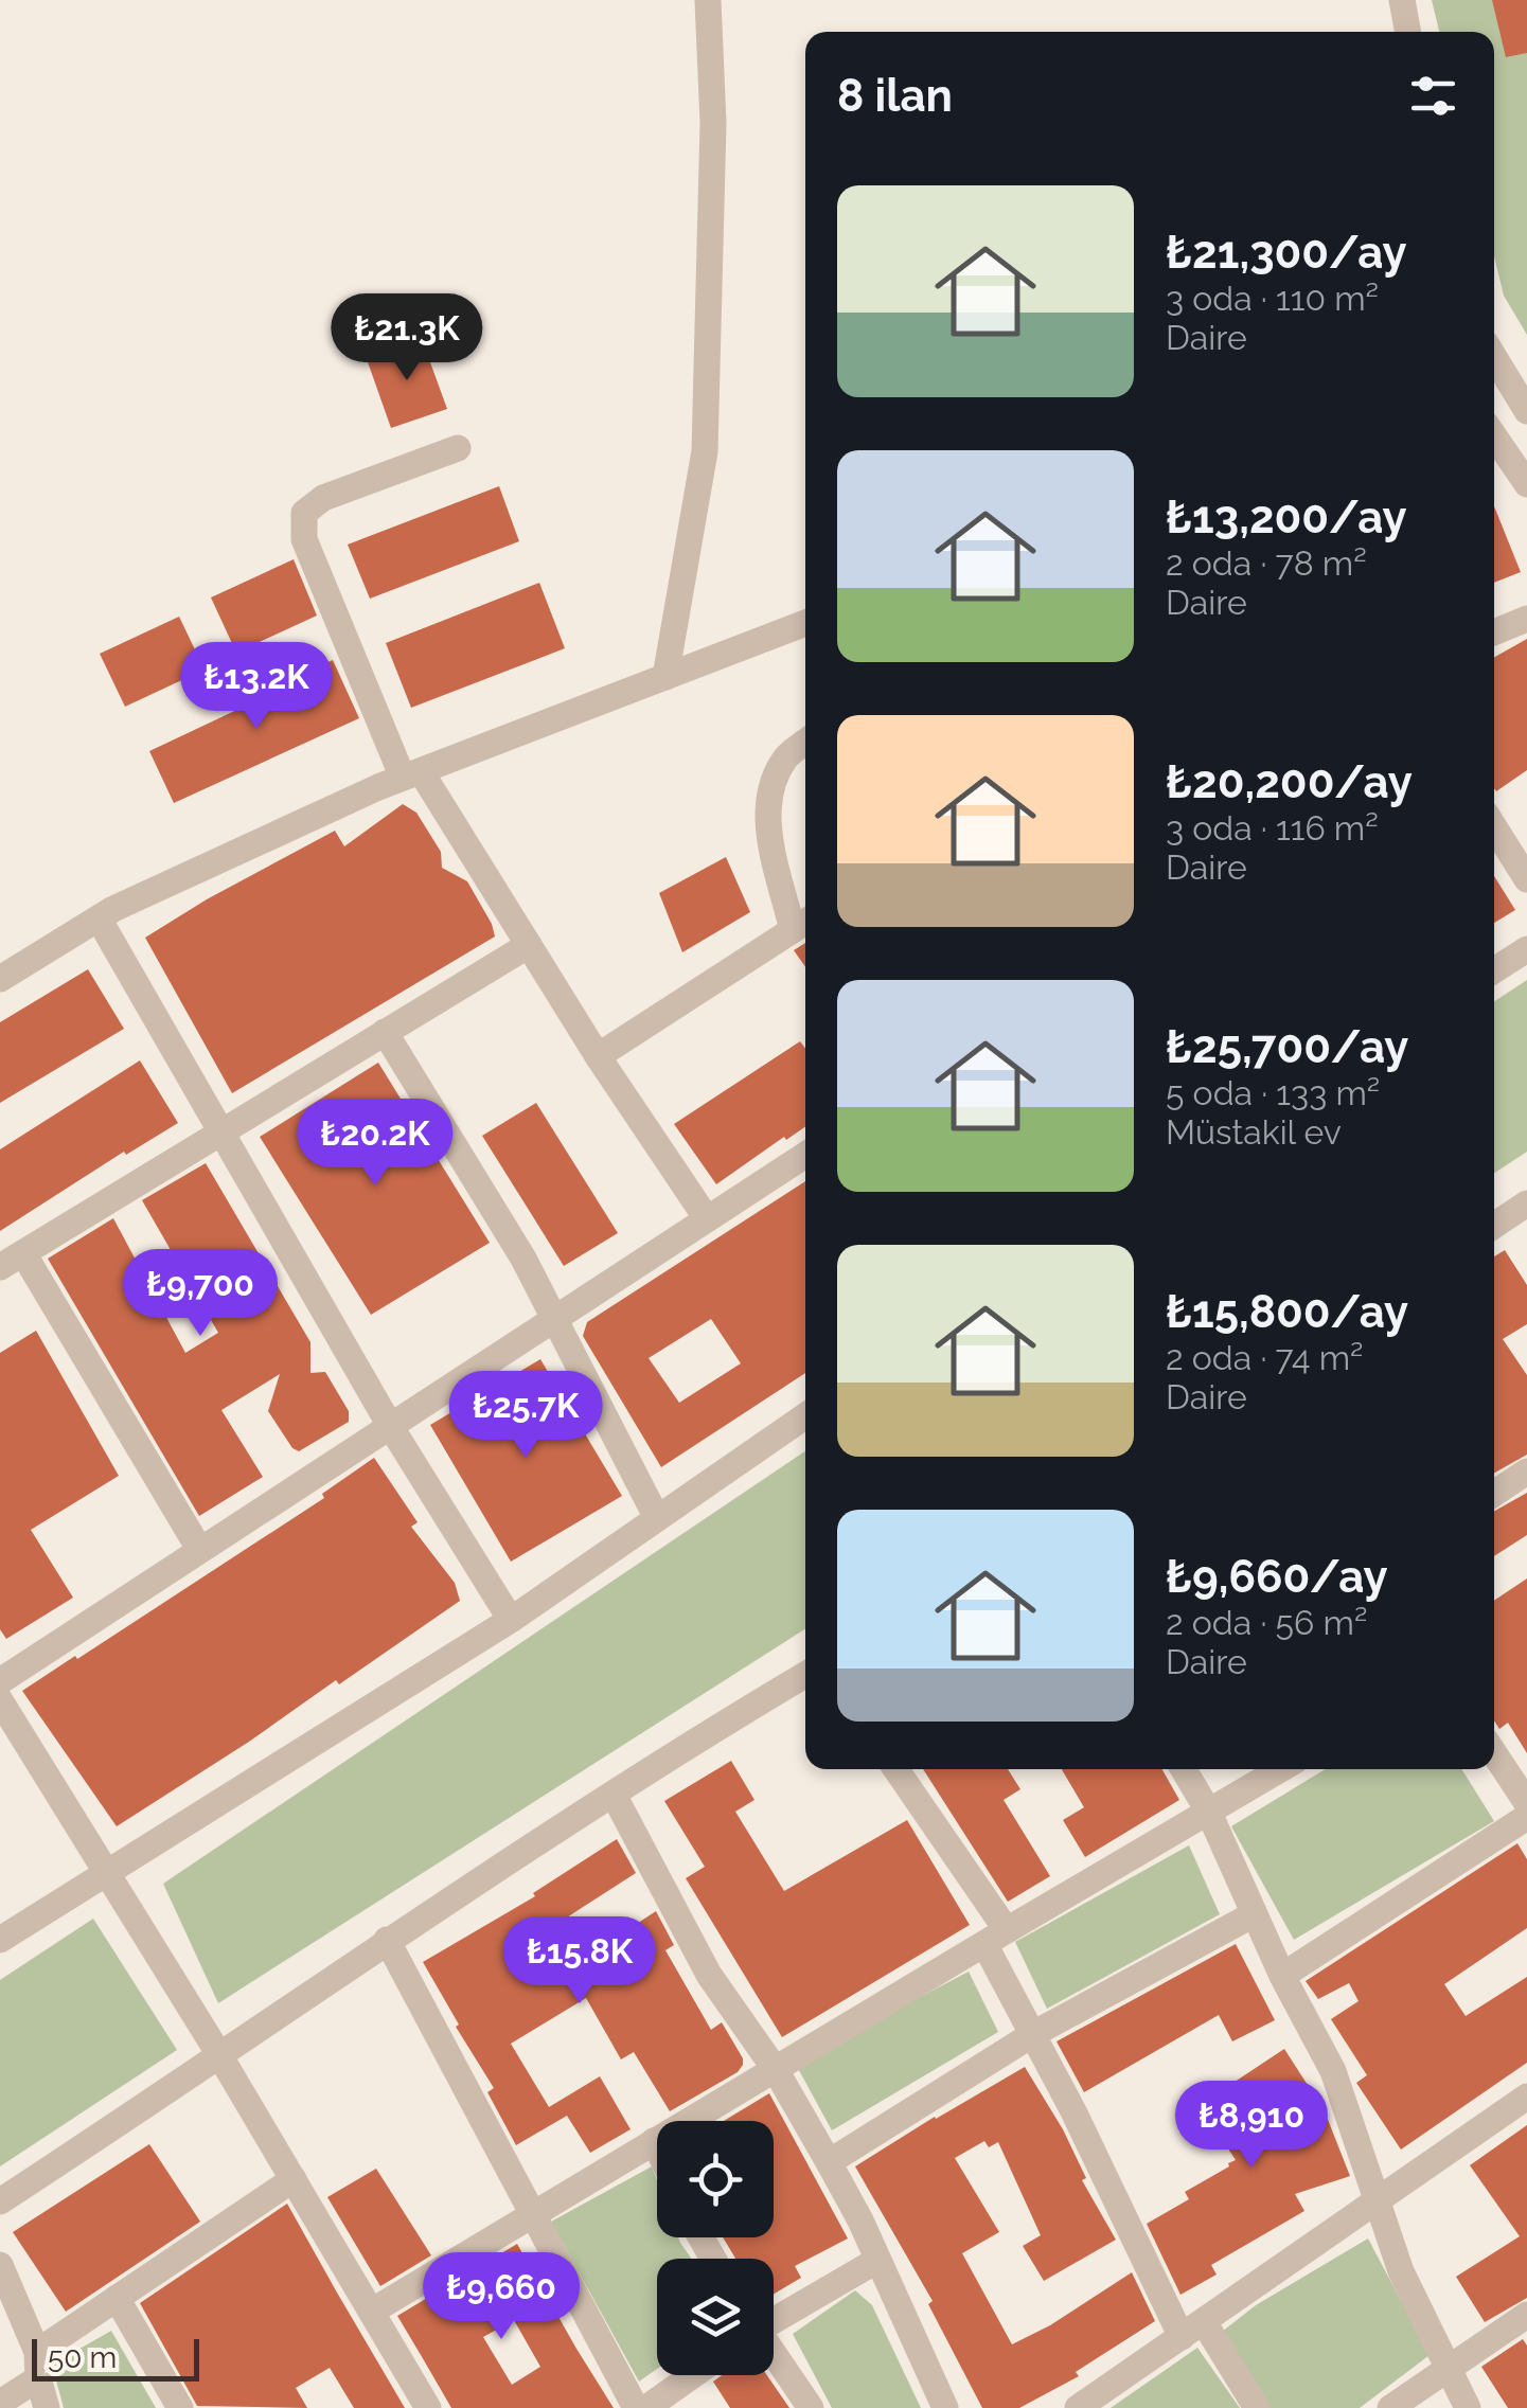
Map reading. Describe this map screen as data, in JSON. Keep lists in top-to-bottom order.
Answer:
{
  "scale_bar": "50 m",
  "page": {
    "heading": "8 ilan",
    "list": [
      {
        "name": "₺21,300/ay",
        "note": "3 oda · 110 m² · Daire"
      },
      {
        "name": "₺13,200/ay",
        "note": "2 oda · 78 m² · Daire"
      },
      {
        "name": "₺20,200/ay",
        "note": "3 oda · 116 m² · Daire"
      },
      {
        "name": "₺25,700/ay",
        "note": "5 oda · 133 m² · Müstakil ev"
      },
      {
        "name": "₺15,800/ay",
        "note": "2 oda · 74 m² · Daire"
      },
      {
        "name": "₺9,660/ay",
        "note": "2 oda · 56 m² · Daire"
      }
    ],
    "price": [
      "₺21.3K",
      "₺13.2K",
      "₺20.2K",
      "₺9,700",
      "₺25.7K",
      "₺15.8K",
      "₺8,910",
      "₺9,660"
    ],
    "scale": "50 m"
  }
}
